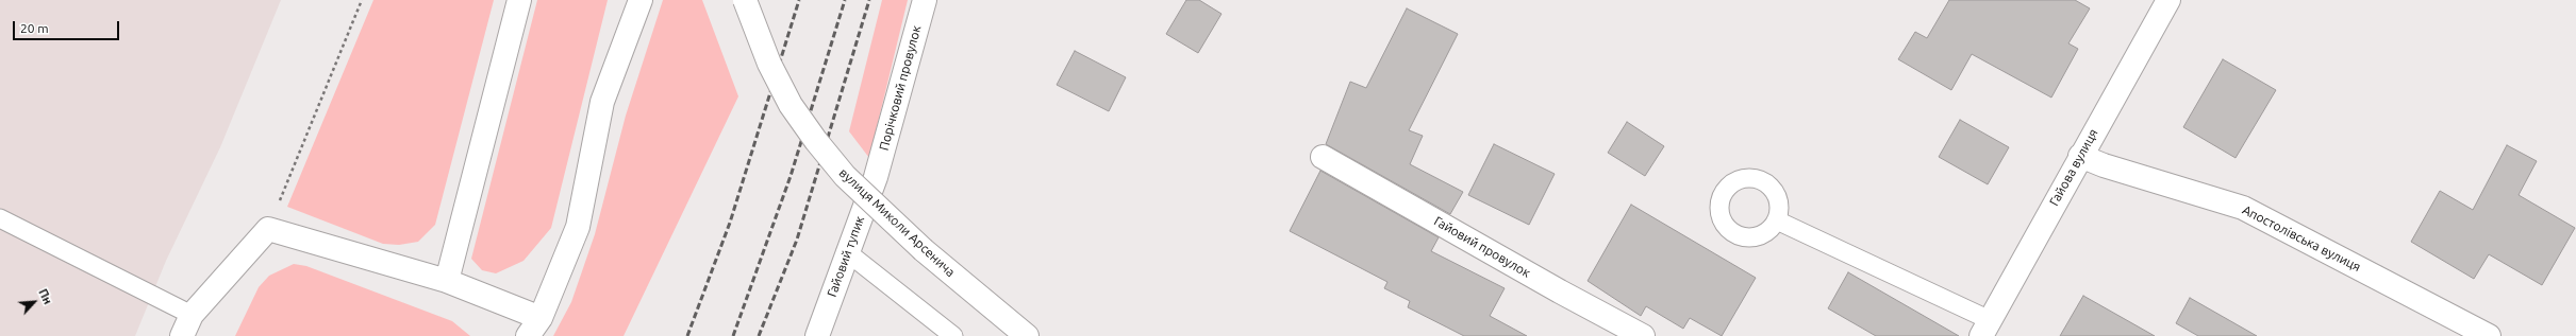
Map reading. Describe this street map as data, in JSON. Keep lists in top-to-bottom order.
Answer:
{
  "streets": {
    "street": [
      "Порічковий провулок",
      "Гайова вулиця",
      "вулиця Миколи Арсенича",
      "Апостолівська вулиця",
      "Гайовий провулок",
      "Гайовий тупик"
    ]
  },
  "crossings": [
    ["Порічковий провулок", "Гайовий тупик"],
    ["Гайова вулиця", "Апостолівська вулиця"]
  ],
  "scale_bar": "20 m",
  "north": "top right"
}
